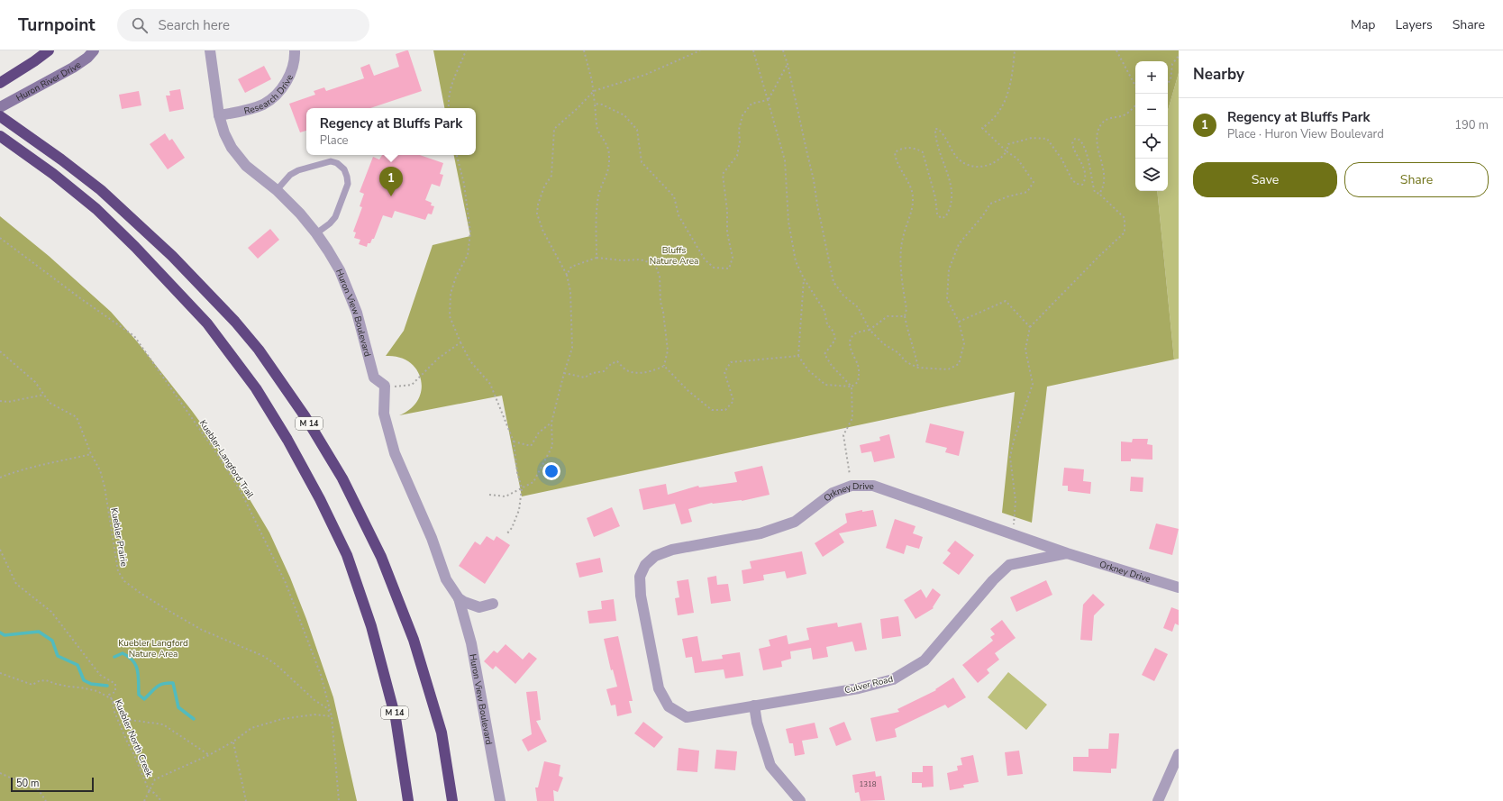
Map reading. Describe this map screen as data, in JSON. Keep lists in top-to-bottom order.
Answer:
{
  "streets": {
    "highway": ["M 14"],
    "street": [
      "Huron River Drive",
      "Research Drive",
      "Huron View Boulevard",
      "Orkney Drive",
      "Culver Road"
    ],
    "path": ["Kuebler-Langford Trail", "Kuebler Prairie", "Kuebler North Creek"]
  },
  "crossings": [
    ["Research Drive", "Huron View Boulevard"],
    ["Kuebler-Langford Trail", "Kuebler Prairie"],
    ["Orkney Drive", "Culver Road"]
  ],
  "parks": ["Bluffs Nature Area", "Kuebler Langford Nature Area"],
  "house_numbers": ["1318"],
  "scale_bar": "50 m",
  "page": {
    "header": "Turnpoint",
    "search": "Search here",
    "nav": ["Map", "Layers", "Share"],
    "heading": "Nearby",
    "map_buttons": ["+", "−"],
    "list": [
      {
        "mark": "1",
        "name": "Regency at Bluffs Park",
        "note": "Place · Huron View Boulevard",
        "value": "190 m"
      }
    ],
    "popup": ["Regency at Bluffs Park", "Place"],
    "buttons": ["Save", "Share"],
    "pins": "1",
    "scale": "50 m"
  }
}
